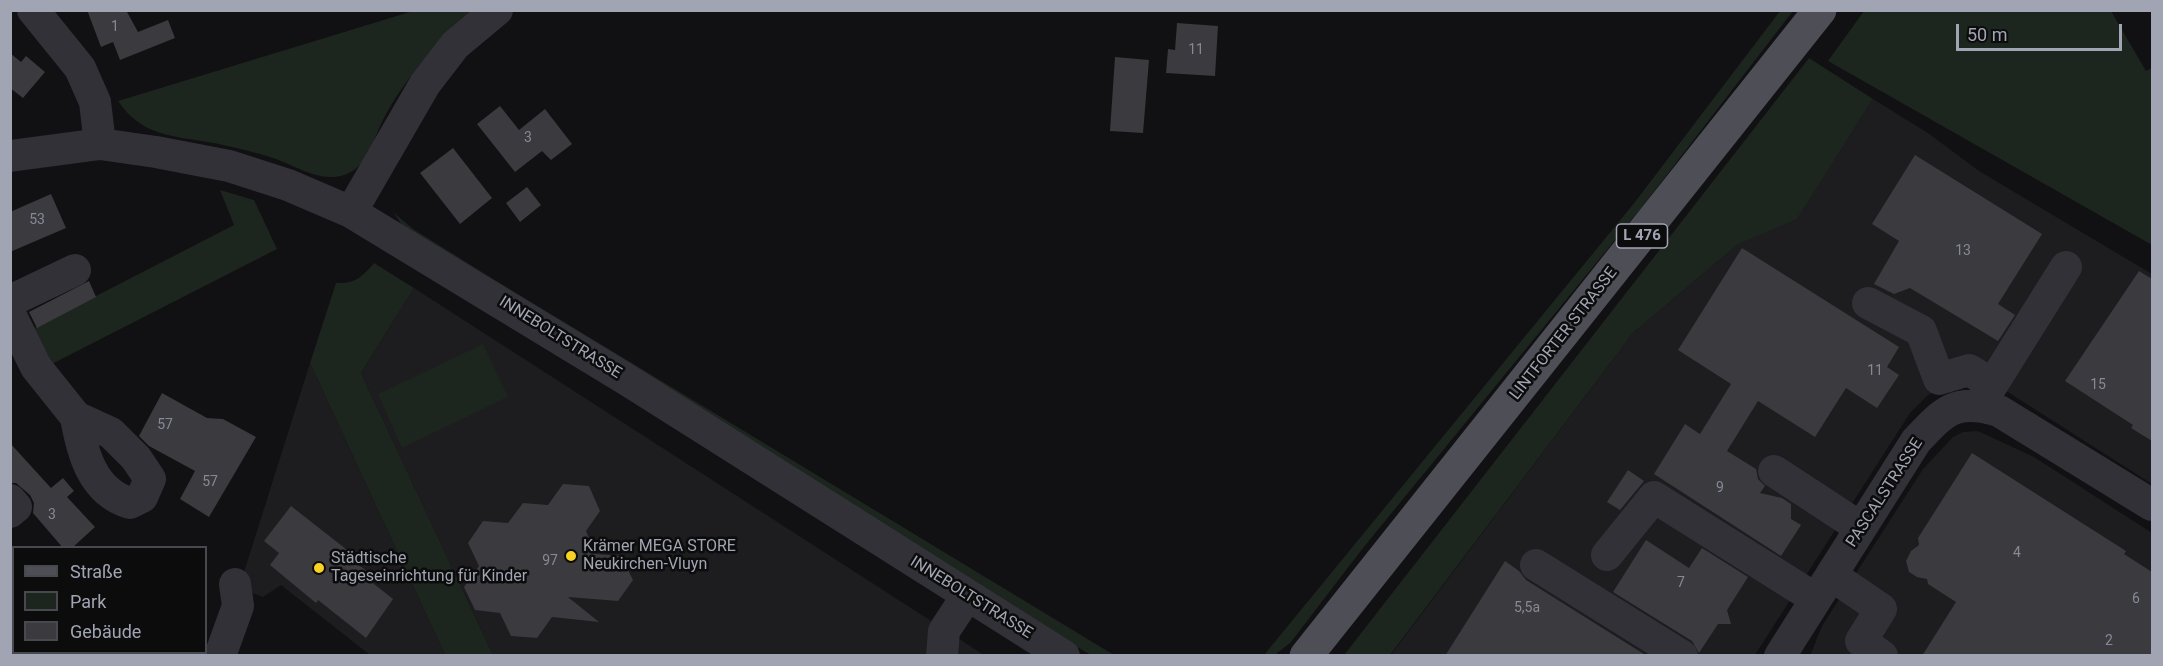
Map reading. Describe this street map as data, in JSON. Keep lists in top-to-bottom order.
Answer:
{
  "streets": {
    "main road": ["L 476", "LINTFORTER STRASSE"],
    "street": ["INNEBOLTSTRASSE", "PASCALSTRASSE"]
  },
  "places": ["Krämer MEGA STORE Neukirchen-Vluyn", "Städtische Tageseinrichtung für Kinder"],
  "house_numbers": [
    "1",
    "11",
    "3",
    "53",
    "13",
    "11",
    "15",
    "57",
    "57",
    "9",
    "3",
    "4",
    "97",
    "7",
    "6",
    "5,5a",
    "2"
  ],
  "legend": ["Straße", "Park", "Gebäude"],
  "scale_bar": "50 m"
}
